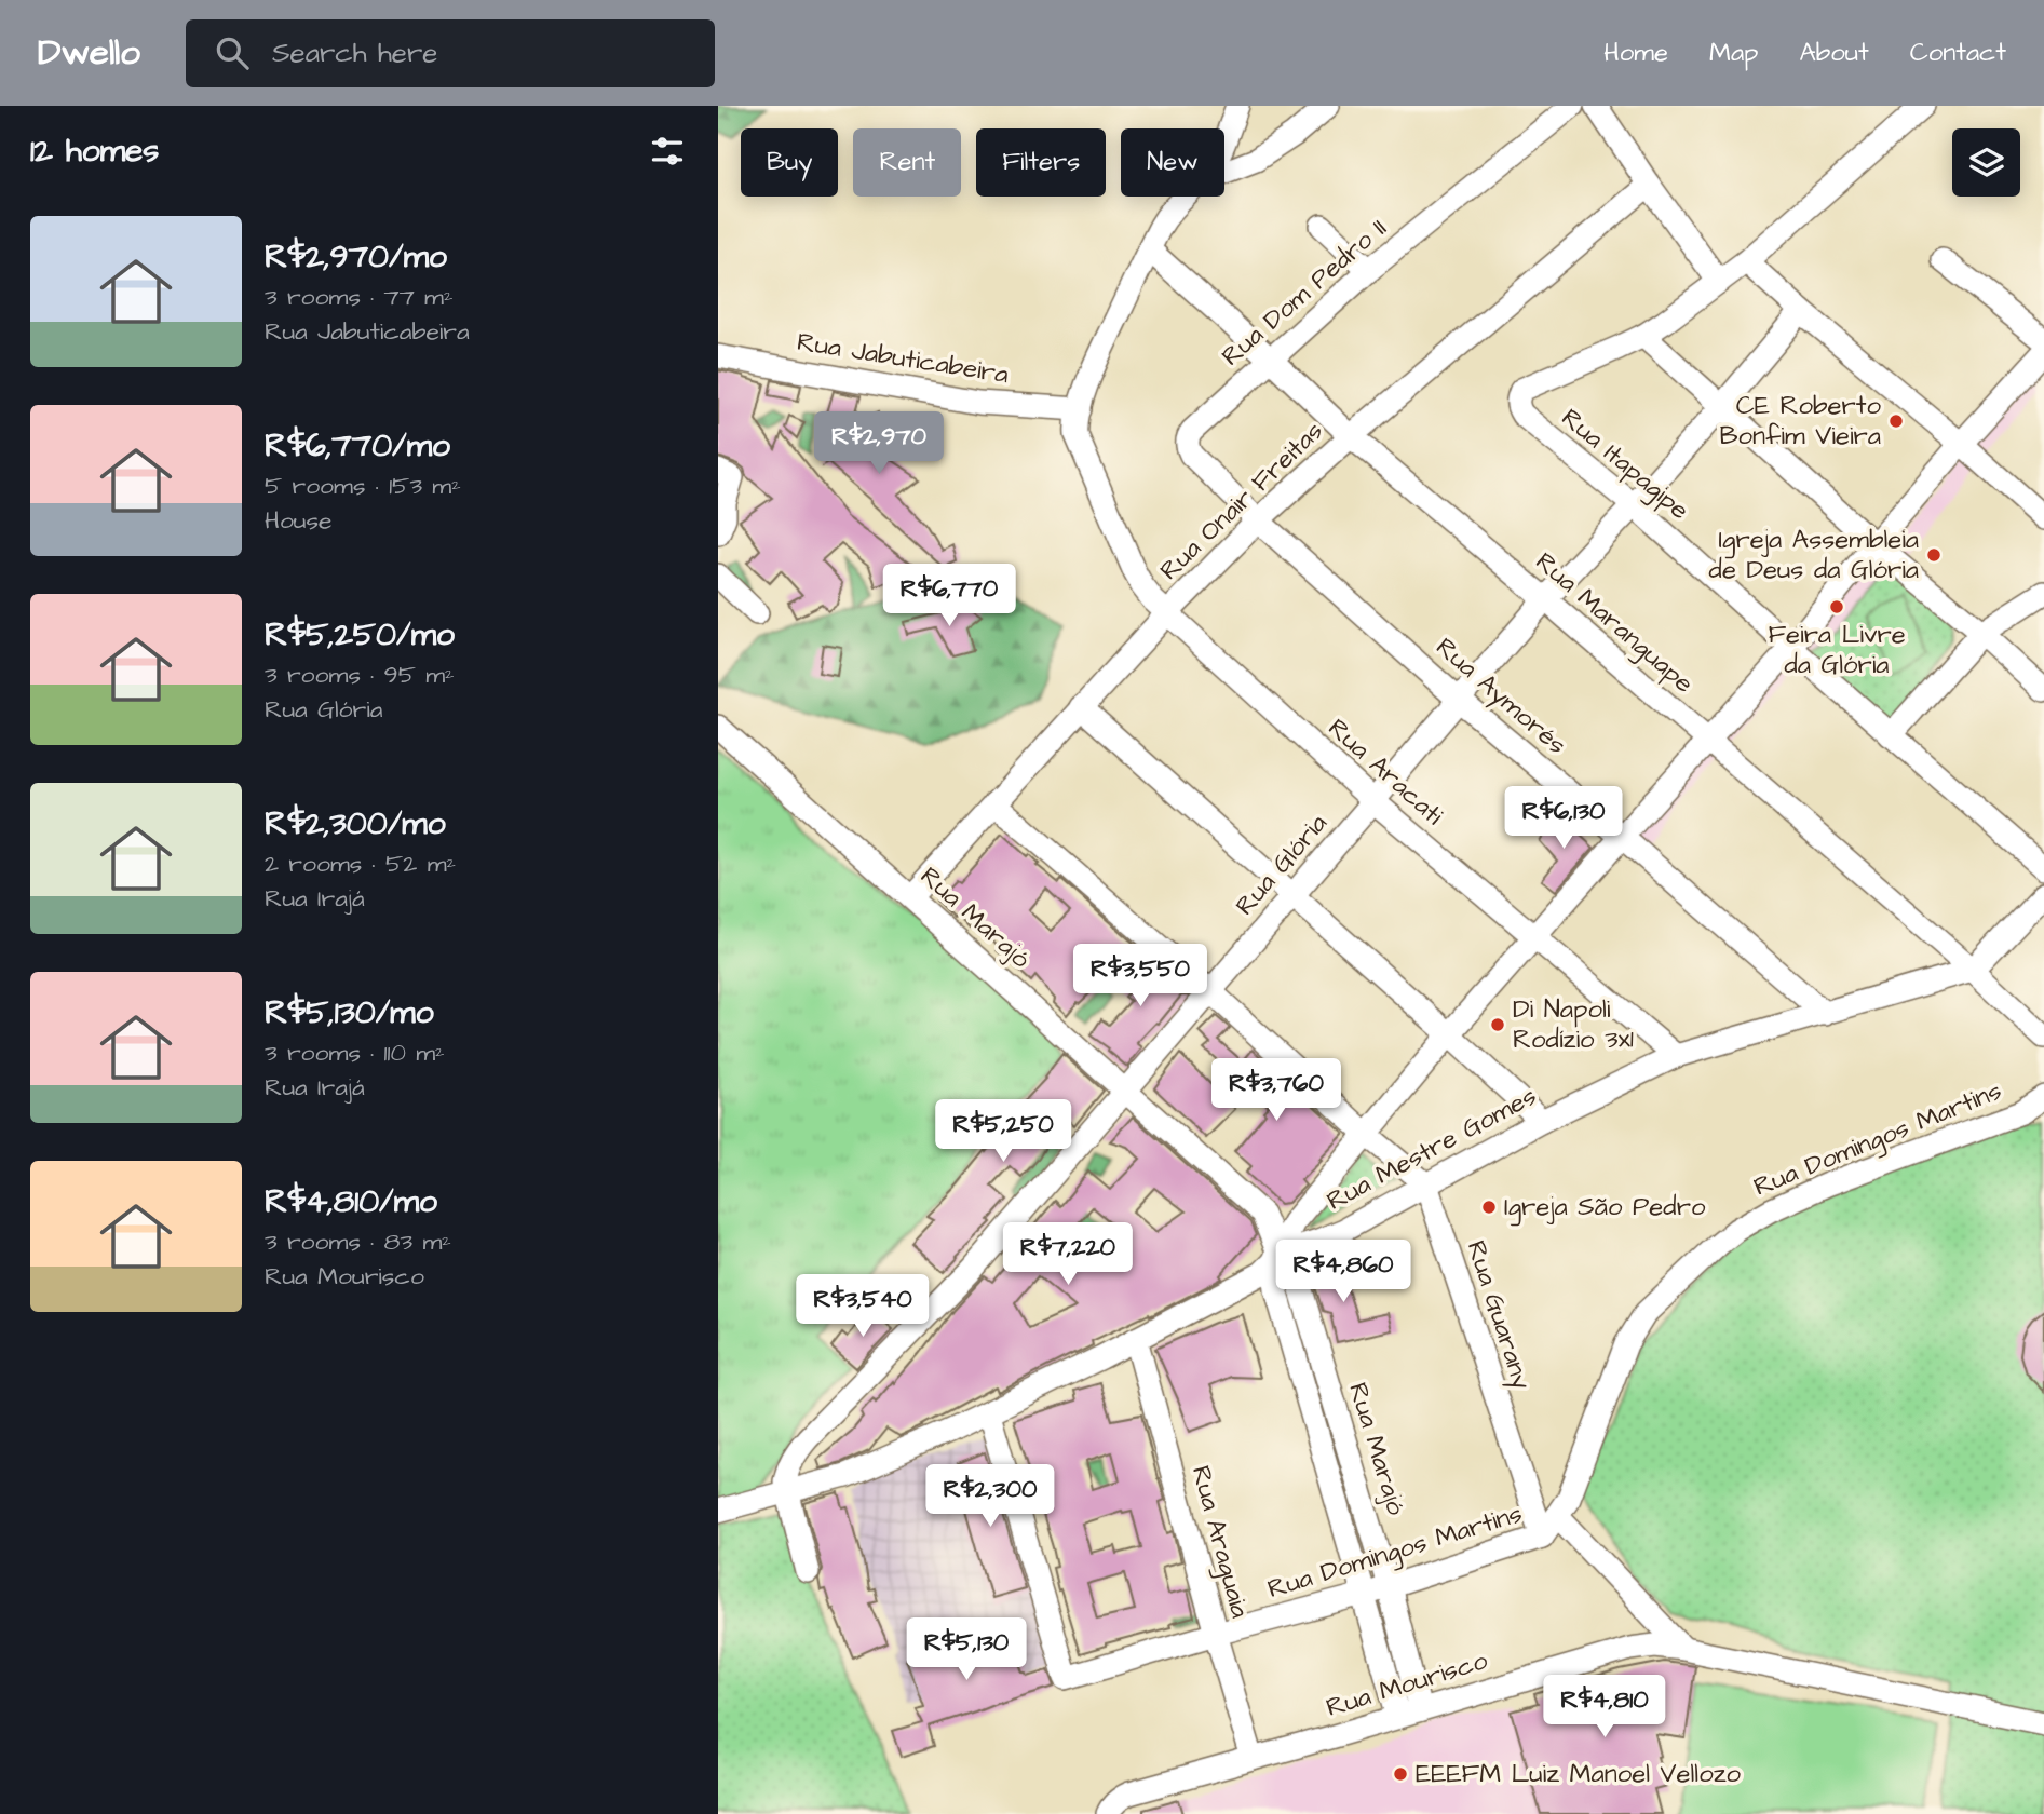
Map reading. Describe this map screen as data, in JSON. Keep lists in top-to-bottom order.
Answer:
{
  "streets": {
    "street": [
      "Rua Dom Pedro II",
      "Rua Jabuticabeira",
      "Rua Itapagipe",
      "Rua Onair Freitas",
      "Rua Maranguape",
      "Rua Aymorés",
      "Rua Aracati",
      "Rua Glória",
      "Rua Marajó",
      "Rua Domingos Martins",
      "Rua Mestre Gomes",
      "Rua Guarany",
      "Rua Araguaia",
      "Rua Mourisco"
    ]
  },
  "crossings": [
    ["Rua Dom Pedro II", "Rua Maranguape"],
    ["Rua Dom Pedro II", "Rua Aymorés"],
    ["Rua Jabuticabeira", "Rua Aracati"],
    ["Rua Itapagipe", "Rua Glória"],
    ["Rua Onair Freitas", "Rua Maranguape"],
    ["Rua Onair Freitas", "Rua Aymorés"],
    ["Rua Onair Freitas", "Rua Aracati"],
    ["Rua Onair Freitas", "Rua Marajó"],
    ["Rua Maranguape", "Rua Glória"],
    ["Rua Maranguape", "Rua Mestre Gomes"],
    ["Rua Aymorés", "Rua Glória"],
    ["Rua Aymorés", "Rua Mestre Gomes"],
    ["Rua Aracati", "Rua Glória"],
    ["Rua Aracati", "Rua Mestre Gomes"],
    ["Rua Glória", "Rua Marajó"],
    ["Rua Glória", "Rua Mestre Gomes"],
    ["Rua Marajó", "Rua Domingos Martins"],
    ["Rua Marajó", "Rua Mestre Gomes"],
    ["Rua Marajó", "Rua Mourisco"],
    ["Rua Domingos Martins", "Rua Mestre Gomes"],
    ["Rua Domingos Martins", "Rua Guarany"],
    ["Rua Domingos Martins", "Rua Araguaia"],
    ["Rua Mestre Gomes", "Rua Guarany"],
    ["Rua Mestre Gomes", "Rua Araguaia"],
    ["Rua Araguaia", "Rua Mourisco"]
  ],
  "places": [
    "CE Roberto Bonfim Vieira",
    "Igreja Assembleia de Deus da Glória",
    "Feira Livre da Glória",
    "Di Napoli Rodízio 3x1",
    "Igreja São Pedro",
    "EEEFM Luiz Manoel Vellozo"
  ],
  "page": {
    "header": "Dwello",
    "search": "Search here",
    "nav": [
      "Home",
      "Map",
      "About",
      "Contact"
    ],
    "heading": "12 homes",
    "chip": [
      "Buy",
      "Rent",
      "Filters",
      "New"
    ],
    "list": [
      {
        "name": "R$2,970/mo",
        "note": "3 rooms · 77 m² · Rua Jabuticabeira"
      },
      {
        "name": "R$6,770/mo",
        "note": "5 rooms · 153 m² · House"
      },
      {
        "name": "R$5,250/mo",
        "note": "3 rooms · 95 m² · Rua Glória"
      },
      {
        "name": "R$2,300/mo",
        "note": "2 rooms · 52 m² · Rua Irajá"
      },
      {
        "name": "R$5,130/mo",
        "note": "3 rooms · 110 m² · Rua Irajá"
      },
      {
        "name": "R$4,810/mo",
        "note": "3 rooms · 83 m² · Rua Mourisco"
      }
    ],
    "price": [
      "R$2,970",
      "R$6,770",
      "R$6,130",
      "R$3,550",
      "R$3,760",
      "R$5,250",
      "R$7,220",
      "R$4,860",
      "R$3,540",
      "R$2,300",
      "R$5,130",
      "R$4,810"
    ]
  }
}
